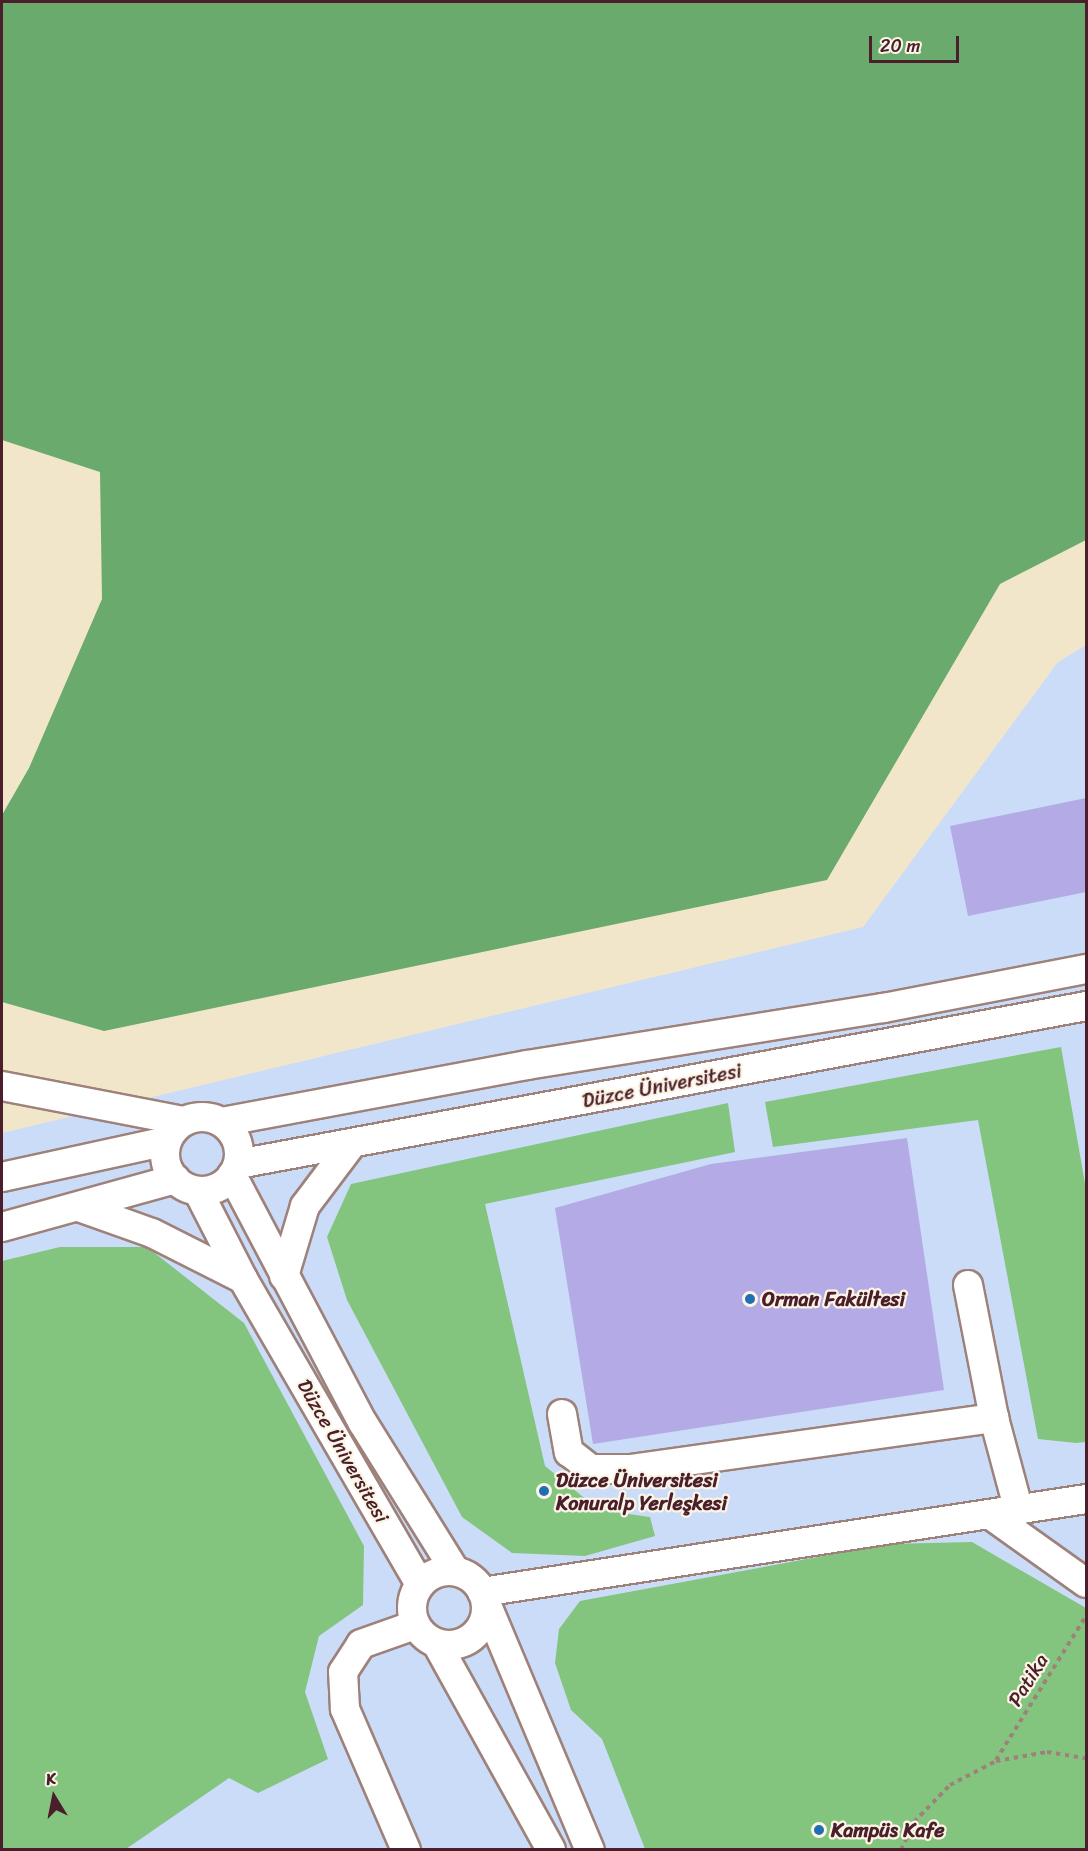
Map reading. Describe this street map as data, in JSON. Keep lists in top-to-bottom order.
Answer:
{
  "streets": {
    "street": ["Düzce Üniversitesi"],
    "path": ["Patika"]
  },
  "places": ["Orman Fakültesi", "Düzce Üniversitesi Konuralp Yerleşkesi", "Kampüs Kafe"],
  "scale_bar": "20 m",
  "north": "top"
}
